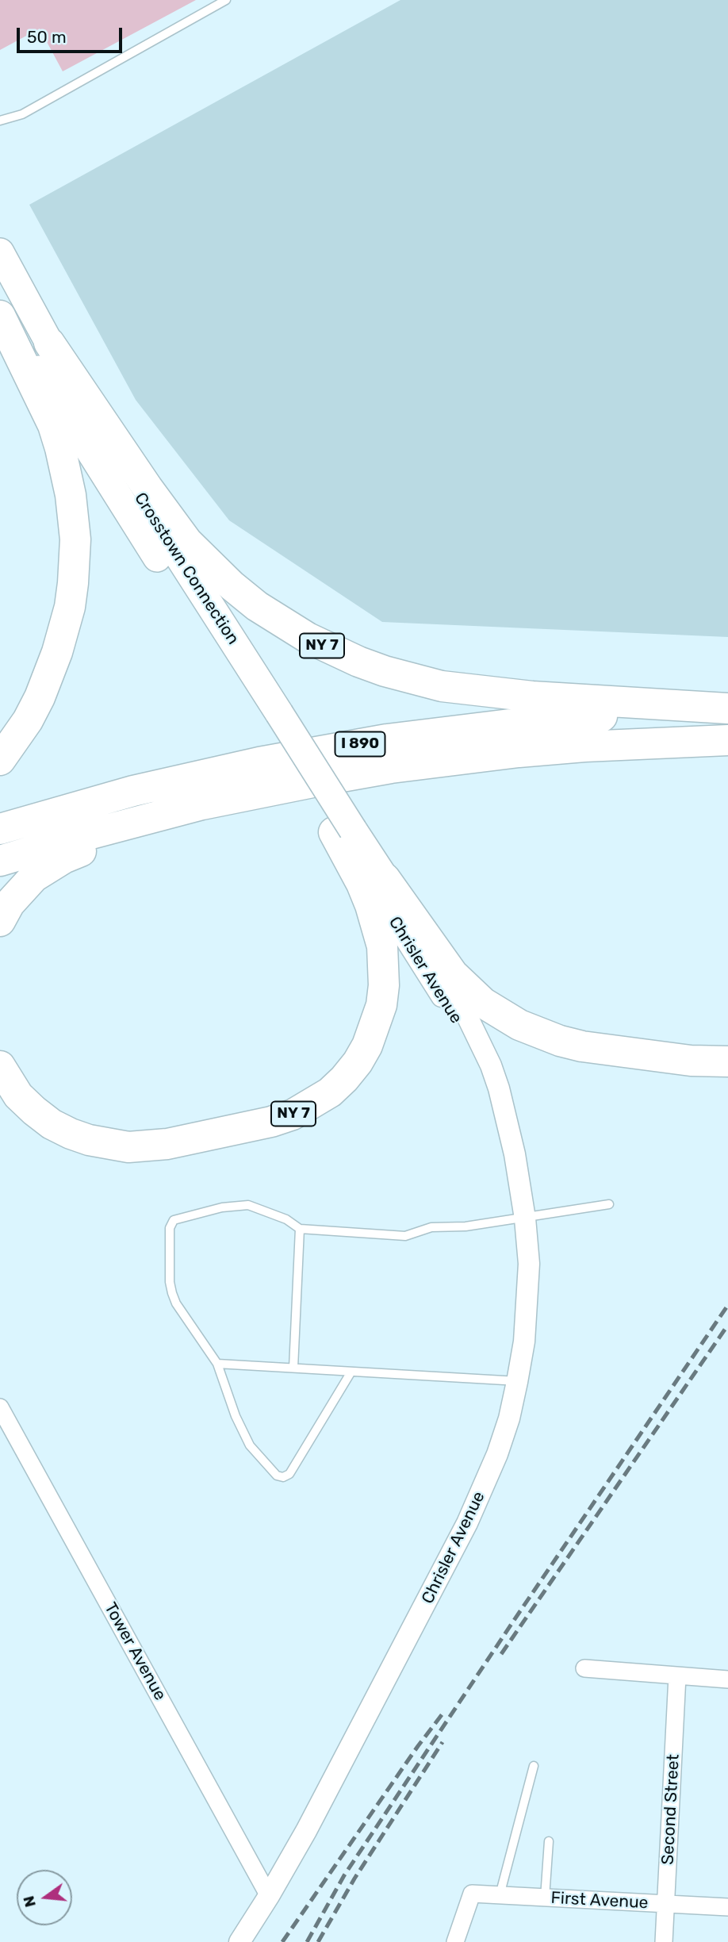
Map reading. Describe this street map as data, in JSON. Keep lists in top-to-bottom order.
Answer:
{
  "streets": {
    "highway": ["Crosstown Connection", "NY 7", "I 890"],
    "street": [
      "Chrisler Avenue",
      "Tower Avenue",
      "Second Street",
      "First Avenue"
    ]
  },
  "crossings": [
    ["Crosstown Connection", "NY 7"],
    ["Crosstown Connection", "Chrisler Avenue"],
    ["NY 7", "I 890"],
    ["NY 7", "Chrisler Avenue"],
    ["Chrisler Avenue", "Tower Avenue"],
    ["Second Street", "First Avenue"]
  ],
  "scale_bar": "50 m",
  "north": "left"
}
